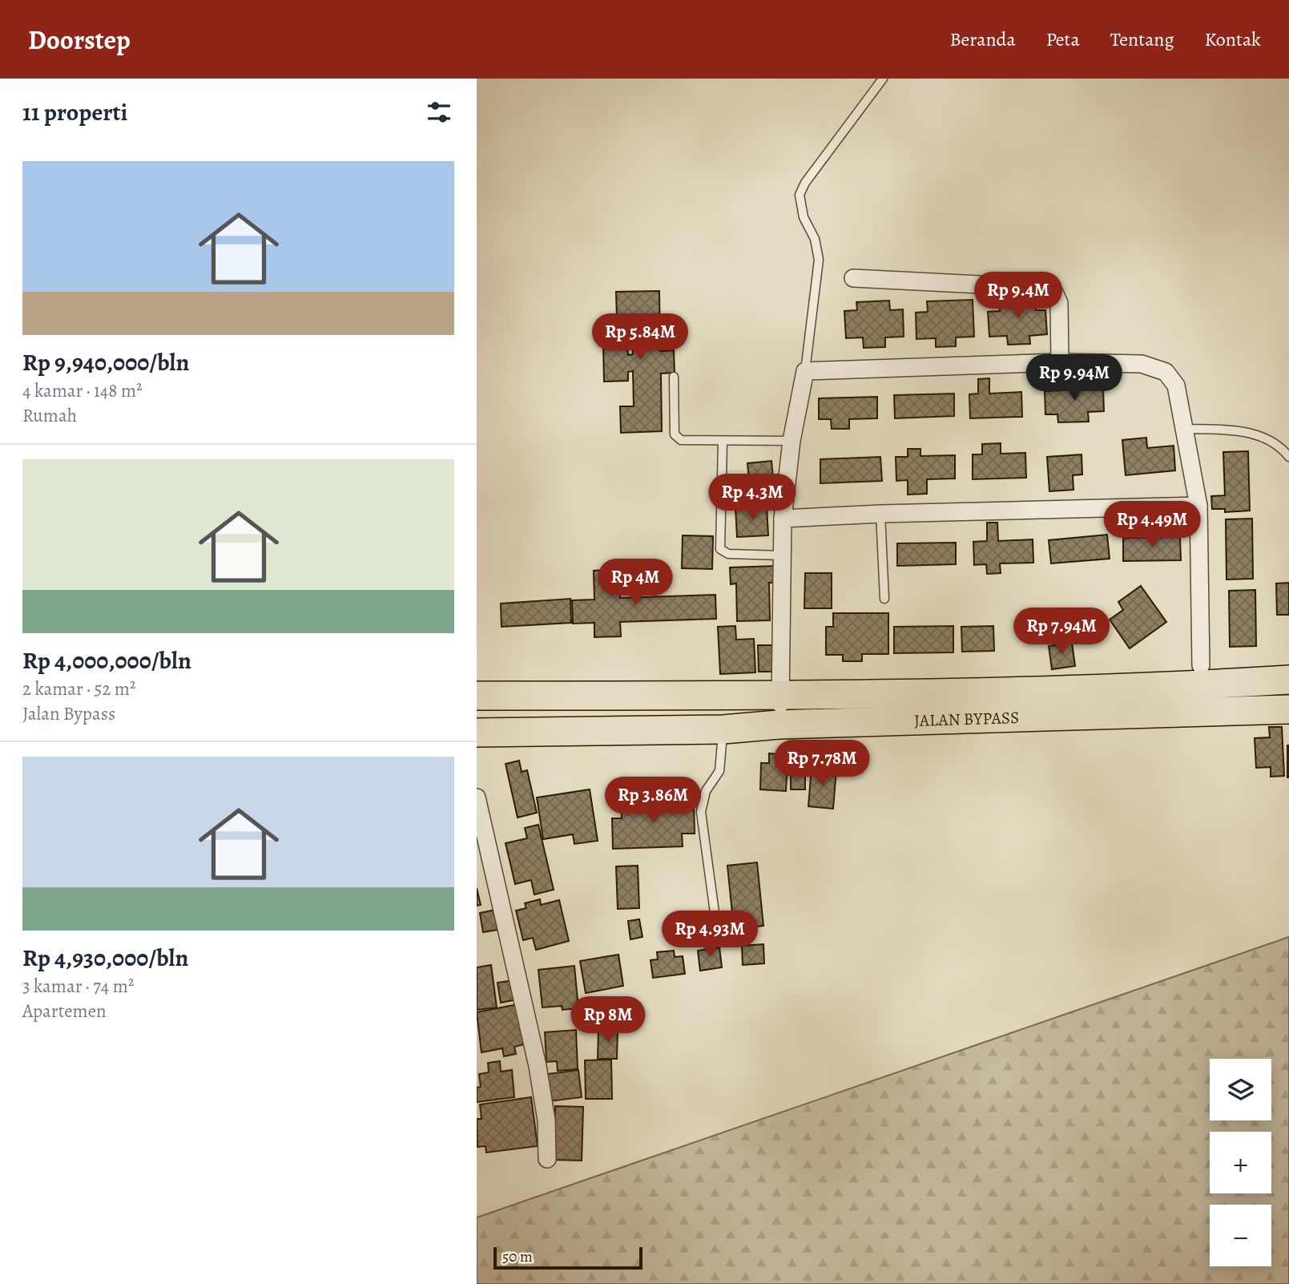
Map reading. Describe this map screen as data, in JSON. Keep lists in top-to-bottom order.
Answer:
{
  "streets": {
    "highway": ["JALAN BYPASS"]
  },
  "scale_bar": "50 m",
  "page": {
    "header": "Doorstep",
    "nav": [
      "Beranda",
      "Peta",
      "Tentang",
      "Kontak"
    ],
    "heading": "11 properti",
    "list": [
      {
        "name": "Rp 9,940,000/bln",
        "note": "4 kamar · 148 m² · Rumah"
      },
      {
        "name": "Rp 4,000,000/bln",
        "note": "2 kamar · 52 m² · Jalan Bypass"
      },
      {
        "name": "Rp 4,930,000/bln",
        "note": "3 kamar · 74 m² · Apartemen"
      }
    ],
    "price": [
      "Rp 9.4M",
      "Rp 5.84M",
      "Rp 9.94M",
      "Rp 4.3M",
      "Rp 4.49M",
      "Rp 4M",
      "Rp 7.94M",
      "Rp 7.78M",
      "Rp 3.86M",
      "Rp 4.93M",
      "Rp 8M"
    ],
    "map_buttons": ["+", "−"],
    "scale": "50 m"
  }
}
